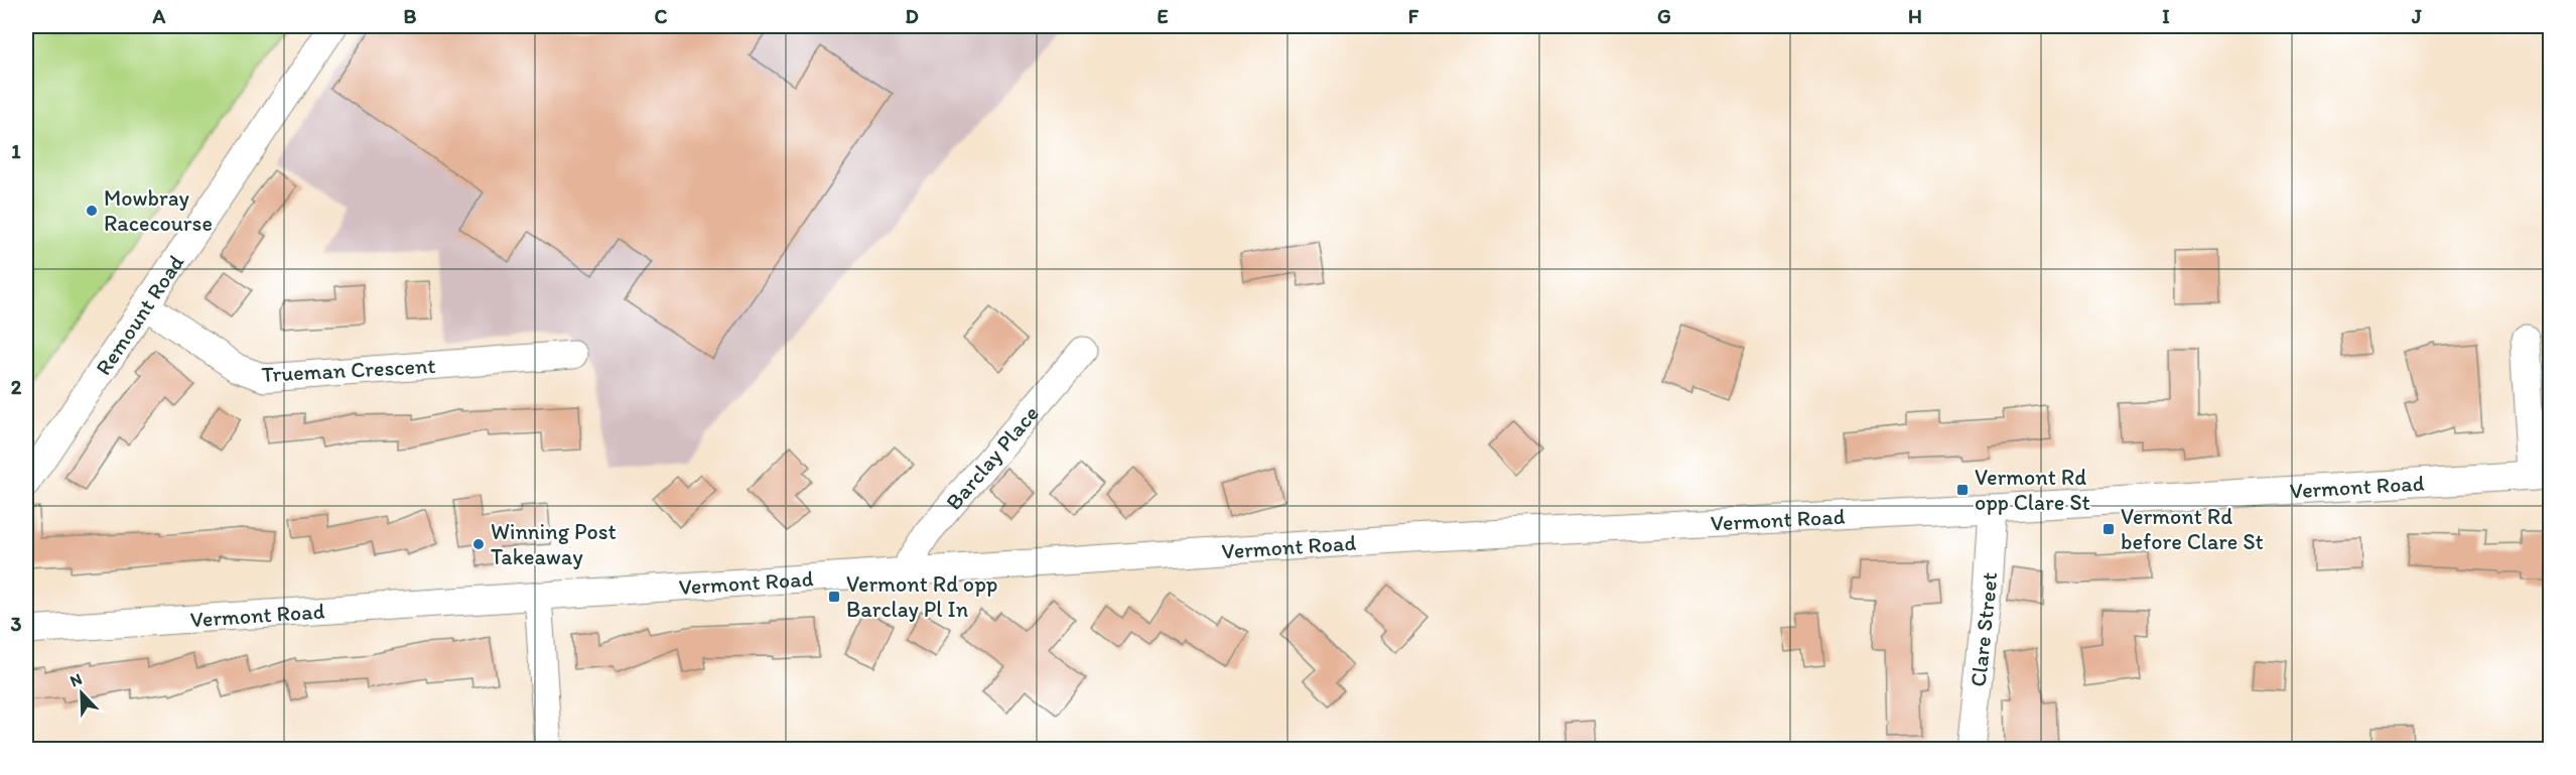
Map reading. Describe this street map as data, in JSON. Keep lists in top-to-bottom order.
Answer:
{
  "streets": {
    "street": [
      "Remount Road",
      "Trueman Crescent",
      "Barclay Place",
      "Vermont Road",
      "Clare Street"
    ]
  },
  "crossings": [
    ["Remount Road", "Trueman Crescent"],
    ["Barclay Place", "Vermont Road"],
    ["Vermont Road", "Clare Street"]
  ],
  "places": {
    "other": ["Mowbray Racecourse", "Winning Post Takeaway"],
    "transit": ["Vermont Rd opp Clare St", "Vermont Rd before Clare St", "Vermont Rd opp Barclay Pl In"]
  },
  "north": "top left",
  "grid": {
    "columns": [
      "A",
      "B",
      "C",
      "D",
      "E",
      "F",
      "G",
      "H",
      "I",
      "J"
    ],
    "rows": ["1", "2", "3"]
  }
}
